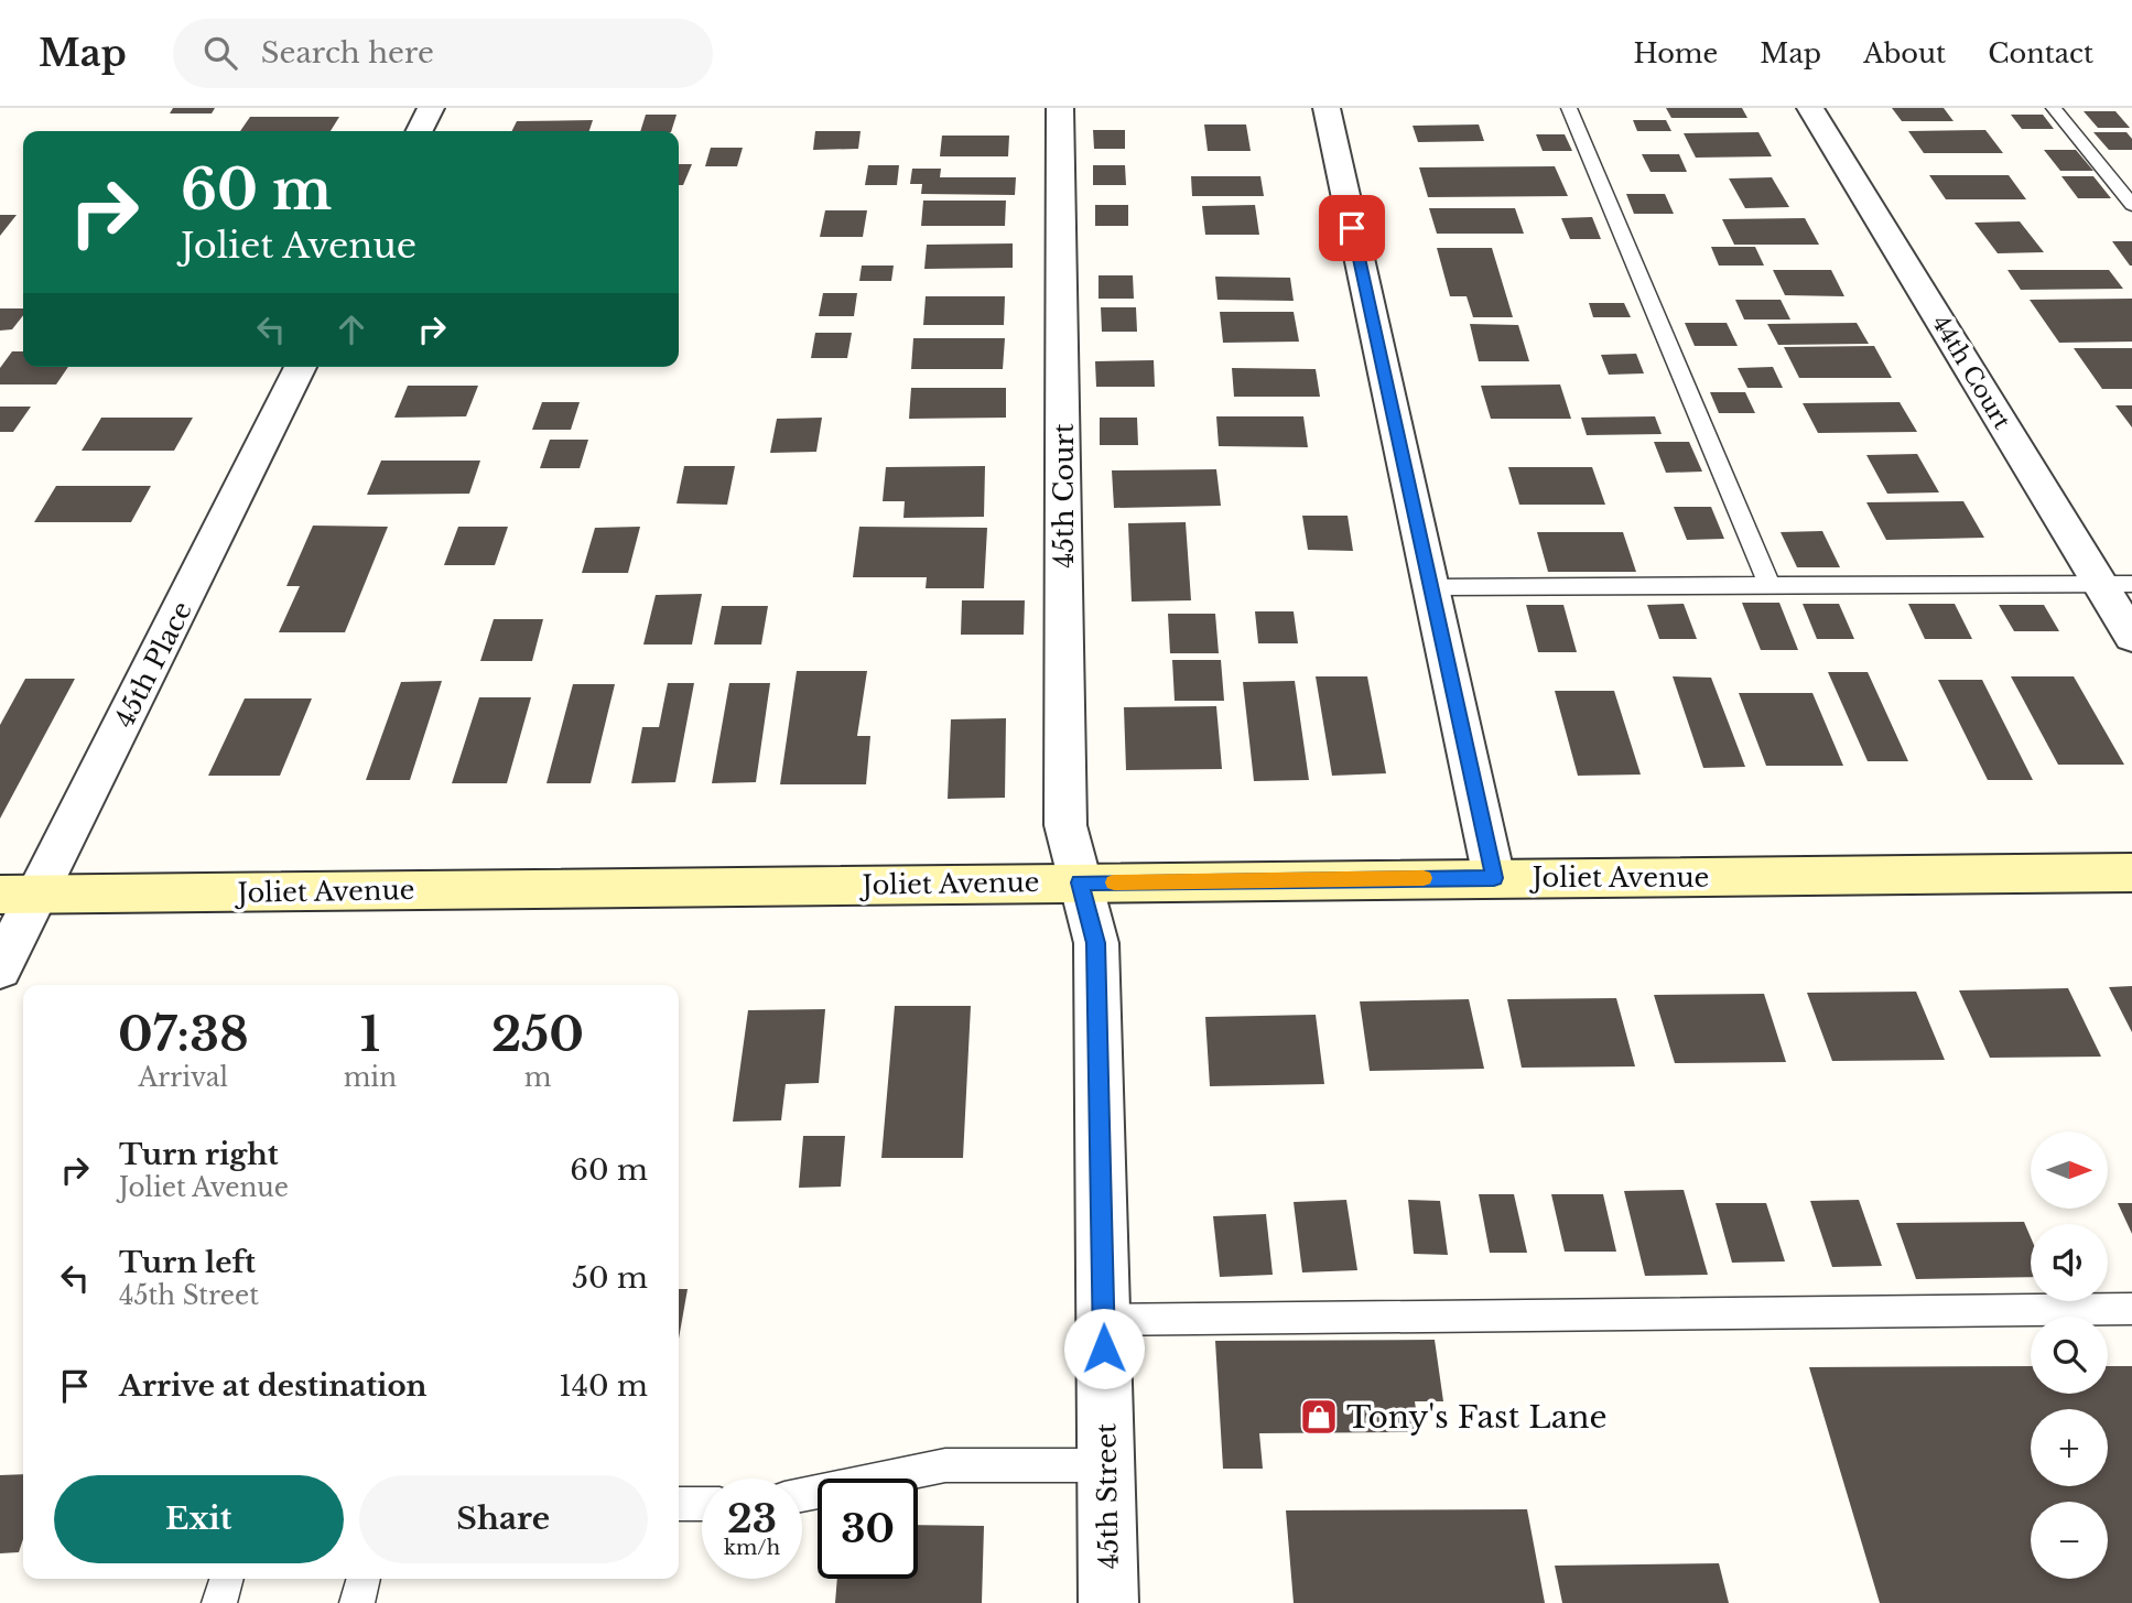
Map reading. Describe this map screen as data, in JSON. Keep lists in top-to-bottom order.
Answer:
{
  "streets": {
    "street": [
      "44th Court",
      "45th Court",
      "45th Place",
      "Joliet Avenue",
      "45th Street"
    ]
  },
  "crossings": [
    ["45th Court", "Joliet Avenue"],
    ["45th Court", "45th Street"],
    ["45th Place", "Joliet Avenue"],
    ["Joliet Avenue", "45th Street"]
  ],
  "places": {
    "shop": ["Tony's Fast Lane"]
  },
  "north": "right",
  "page": {
    "header": "Map",
    "search": "Search here",
    "nav": [
      "Home",
      "Map",
      "About",
      "Contact"
    ],
    "turn": ["60 m", "Joliet Avenue"],
    "eta": [
      "07:38",
      "Arrival",
      "1",
      "min",
      "250",
      "m"
    ],
    "list": [
      {
        "name": "Turn right",
        "note": "Joliet Avenue",
        "value": "60 m"
      },
      {
        "name": "Turn left",
        "note": "45th Street",
        "value": "50 m"
      },
      {
        "name": "Arrive at destination",
        "value": "140 m"
      }
    ],
    "map_buttons": ["+", "−"],
    "buttons": ["Exit", "Share"],
    "speed": "23 km/h",
    "limit": "30"
  }
}
